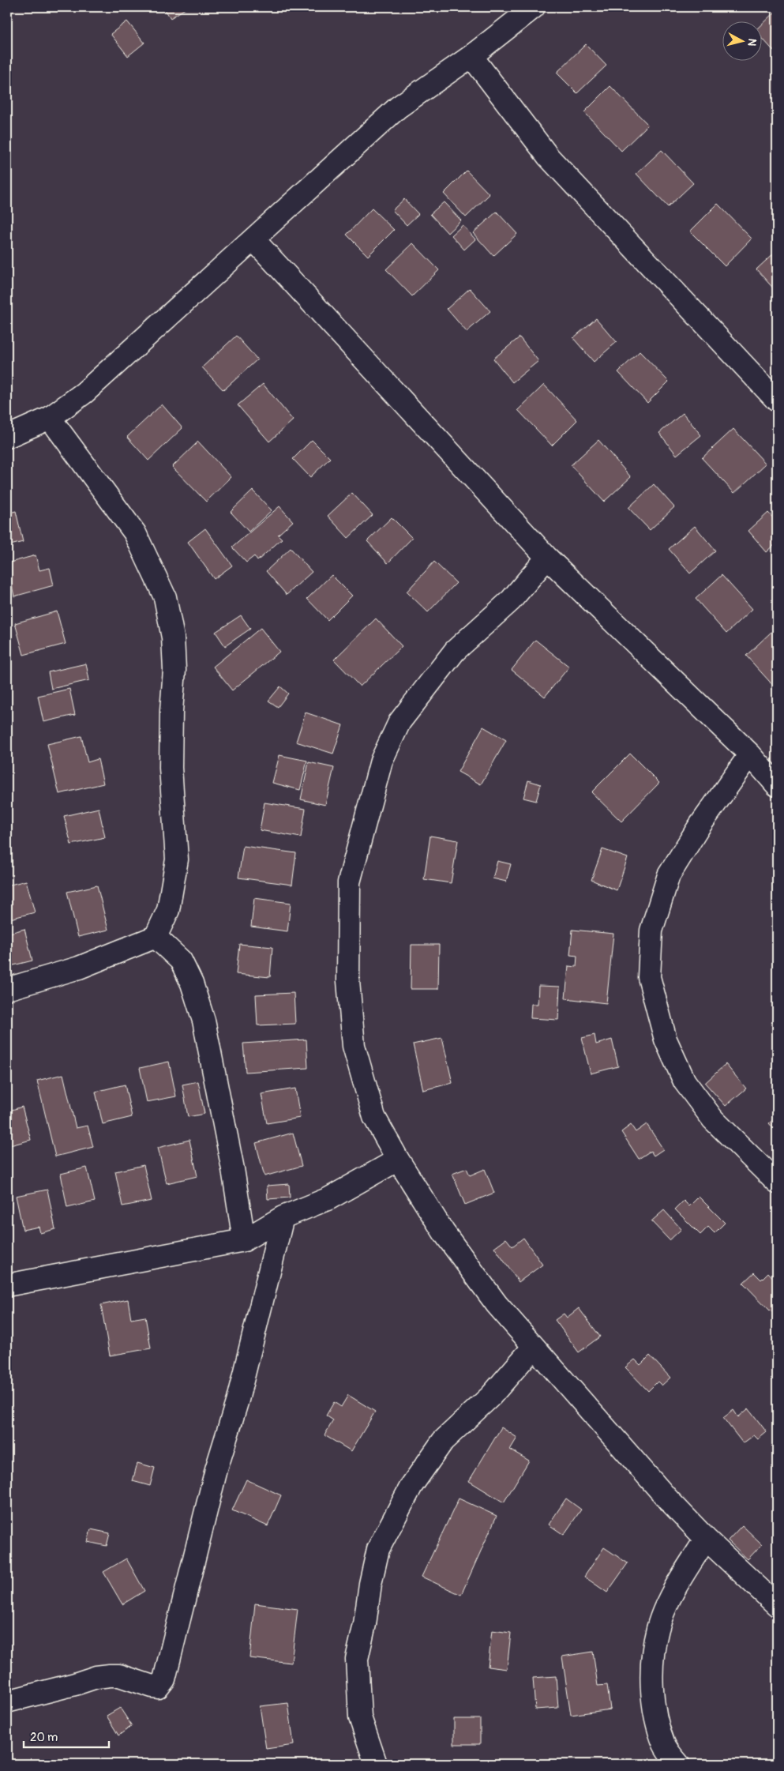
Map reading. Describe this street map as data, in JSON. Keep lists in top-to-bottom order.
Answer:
{
  "scale_bar": "20 m",
  "north": "right"
}
